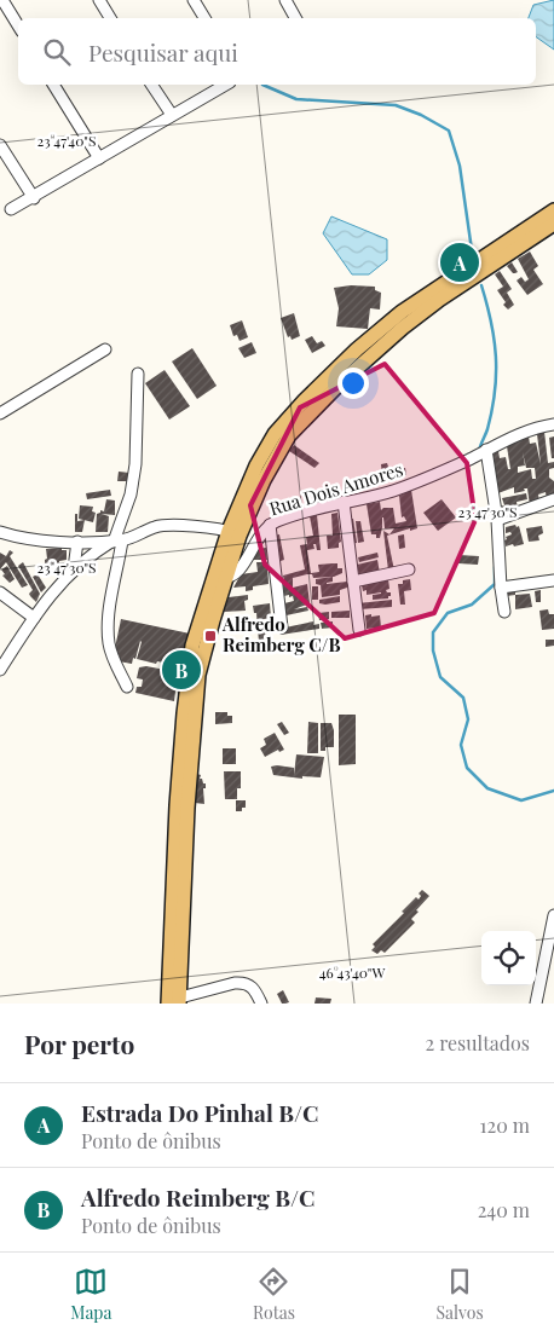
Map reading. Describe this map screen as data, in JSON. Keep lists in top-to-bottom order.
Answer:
{
  "streets": {
    "street": ["Rua Dois Amores"]
  },
  "places": {
    "transit": ["Alfredo Reimberg C/B"]
  },
  "page": {
    "search": "Pesquisar aqui",
    "pins": ["A", "B"],
    "heading": ["Por perto", "2 resultados"],
    "list": [
      {
        "mark": "A",
        "name": "Estrada Do Pinhal B/C",
        "note": "Ponto de ônibus",
        "value": "120 m"
      },
      {
        "mark": "B",
        "name": "Alfredo Reimberg B/C",
        "note": "Ponto de ônibus",
        "value": "240 m"
      }
    ],
    "nav": ["Mapa", "Rotas", "Salvos"]
  },
  "coordinates": ["23°47'40\"S", "23°47'30\"S", "46°43'40\"W"]
}
